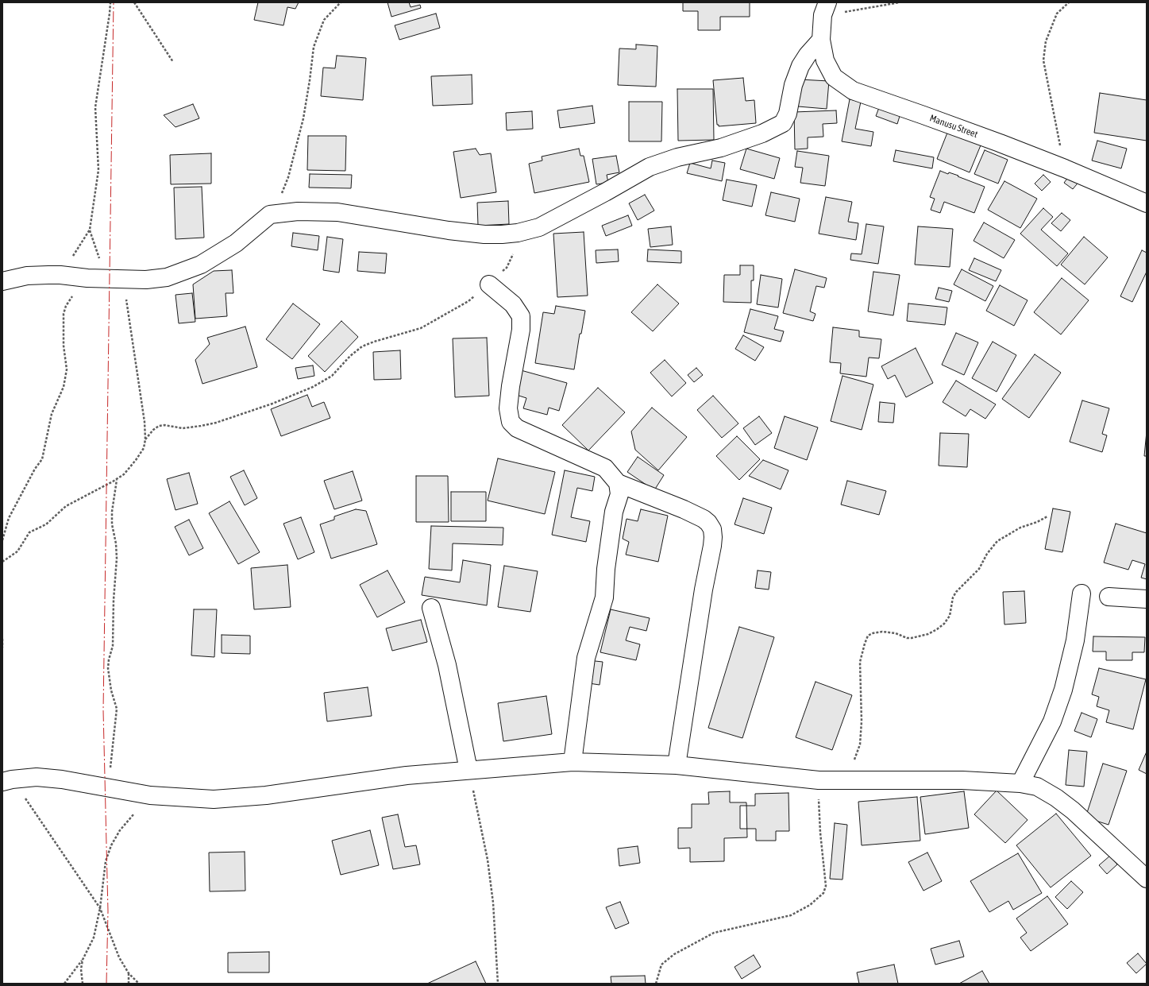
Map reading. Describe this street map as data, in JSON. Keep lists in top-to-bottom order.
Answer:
{
  "streets": {
    "street": ["Manusu Street"]
  }
}
